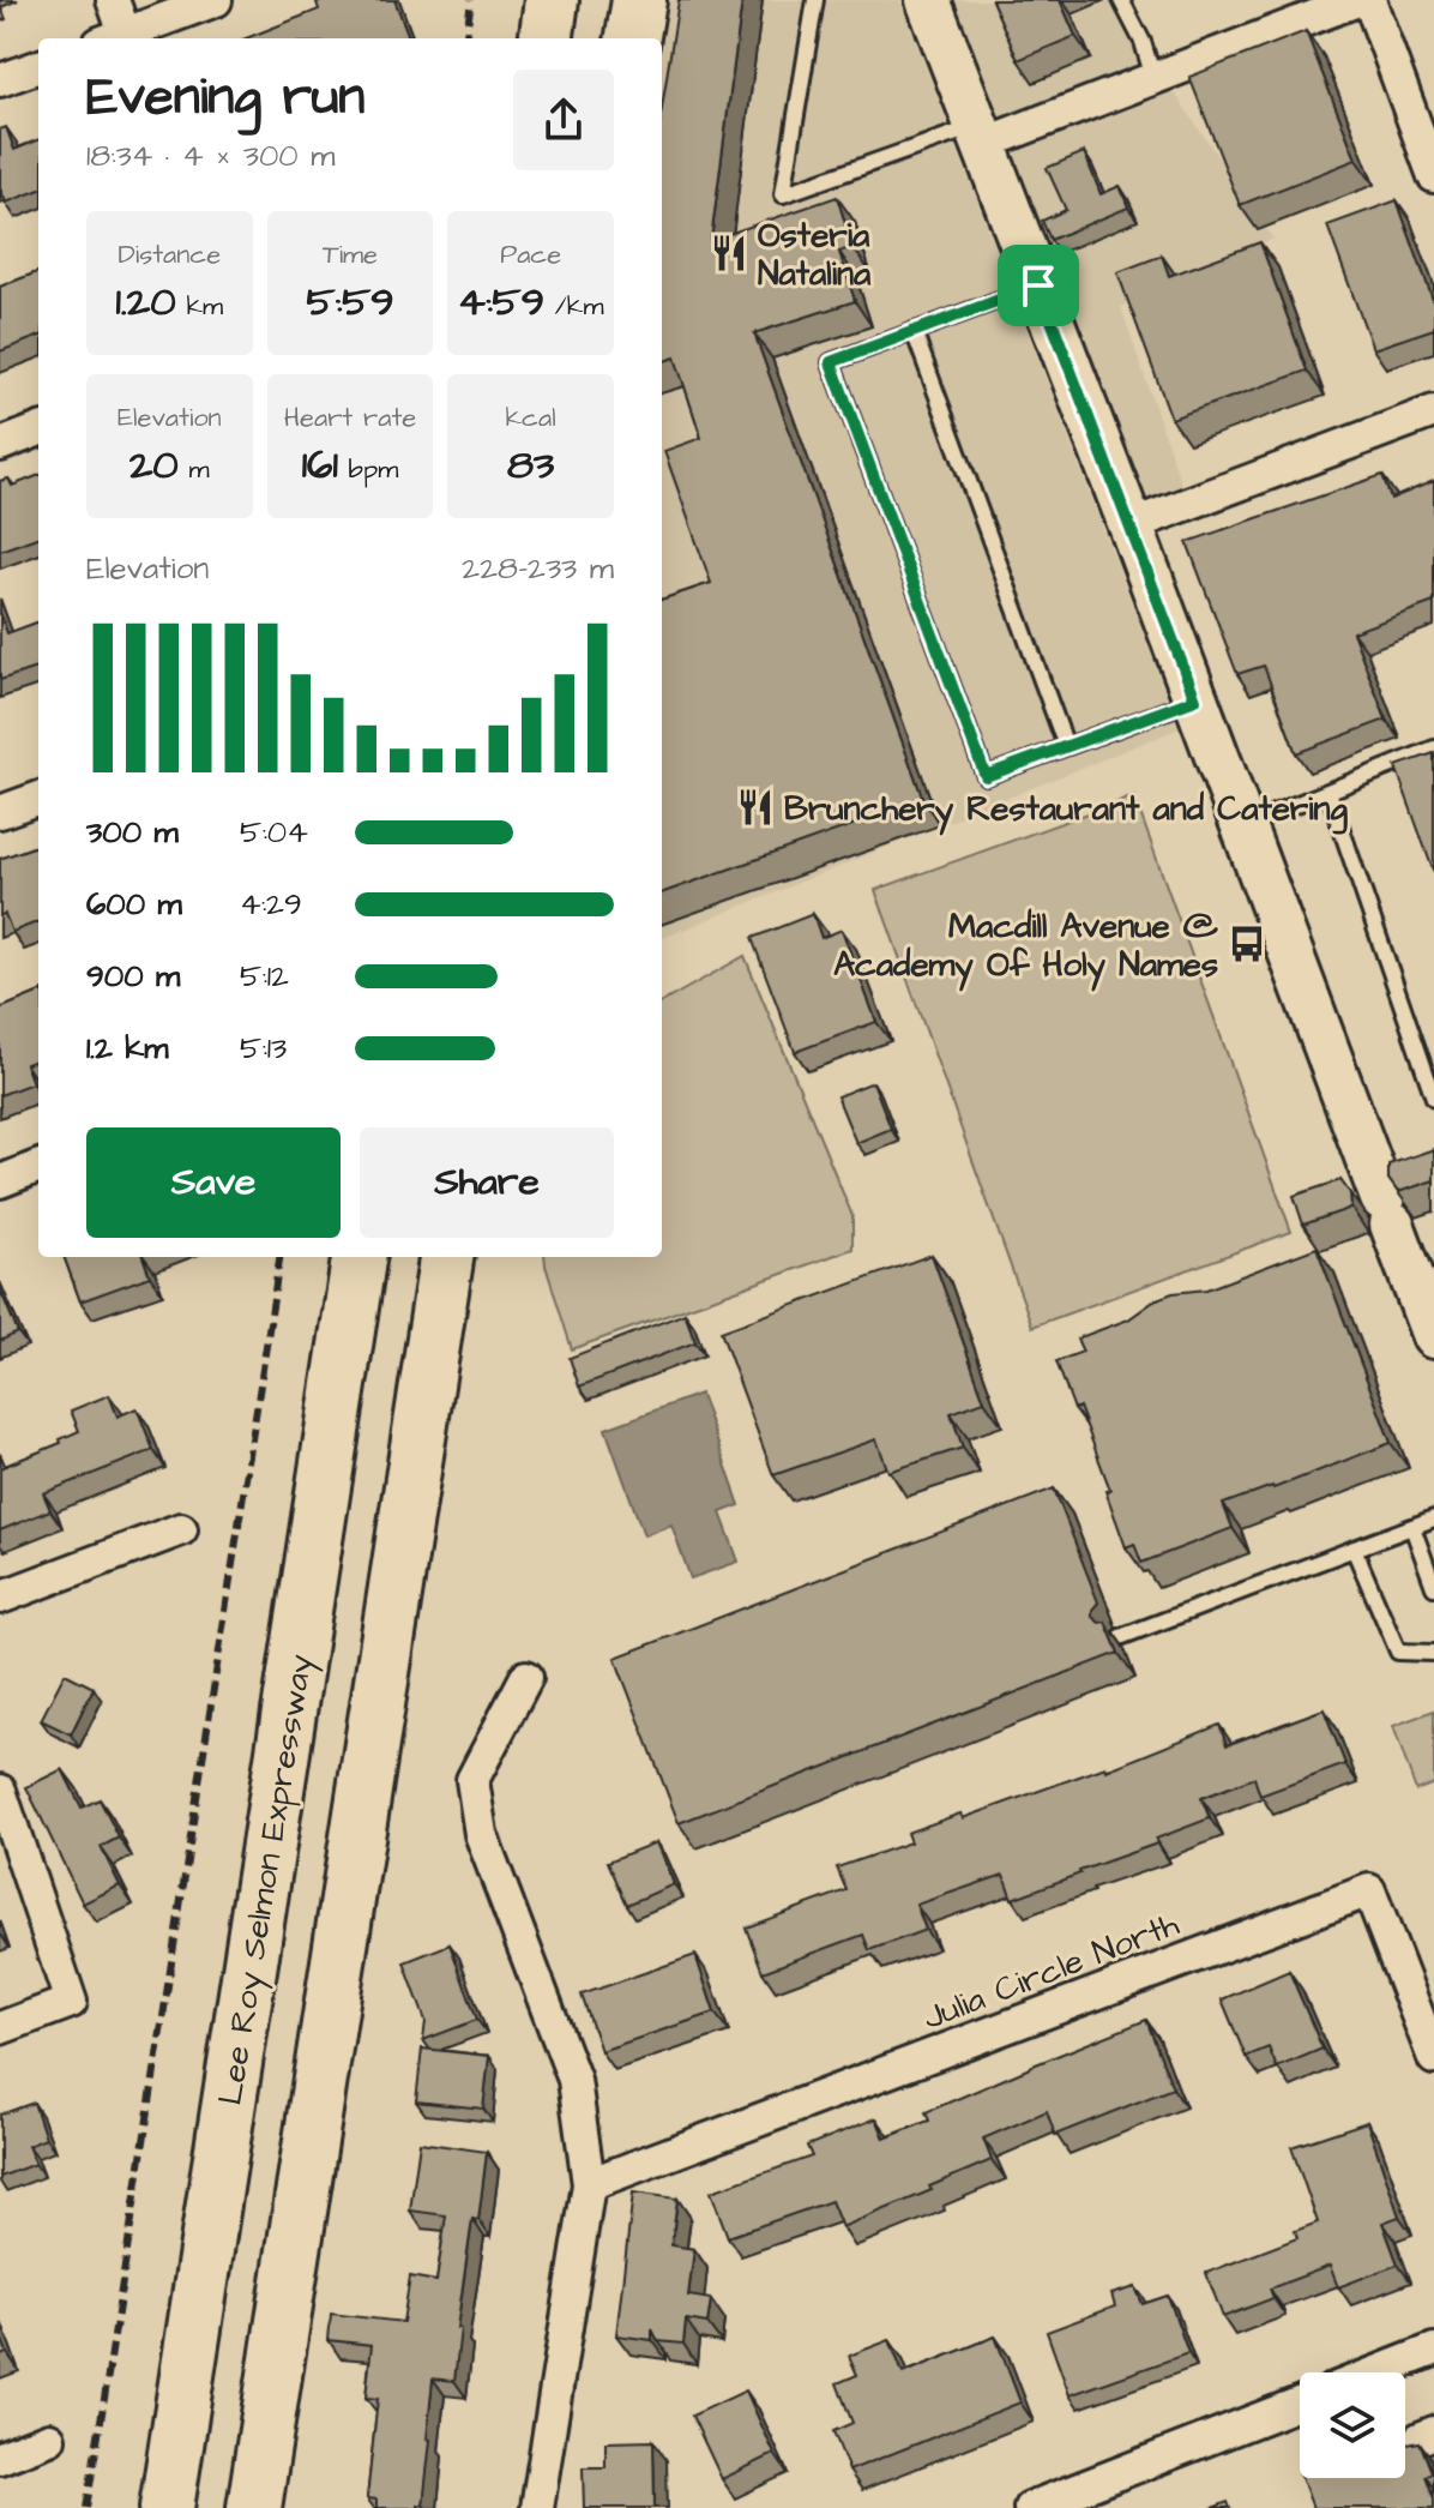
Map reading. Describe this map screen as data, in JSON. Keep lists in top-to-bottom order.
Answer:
{
  "streets": {
    "highway": ["Lee Roy Selmon Expressway"],
    "street": ["Julia Circle North"]
  },
  "places": {
    "restaurant": ["Osteria Natalina", "Brunchery Restaurant and Catering"],
    "bus stop": ["Macdill Avenue @ Academy Of Holy Names"]
  },
  "page": {
    "heading": ["Evening run", "18:34 · 4 × 300 m"],
    "stats": [
      ["Distance", "1.20 km"],
      ["Time", "5:59"],
      ["Pace", "4:59 /km"],
      ["Elevation", "20 m"],
      ["Heart rate", "161 bpm"],
      ["kcal", "83"]
    ],
    "chart": ["Elevation", "228–233 m"],
    "list": [
      {
        "name": "300 m",
        "note": "5:04"
      },
      {
        "name": "600 m",
        "note": "4:29"
      },
      {
        "name": "900 m",
        "note": "5:12"
      },
      {
        "name": "1.2 km",
        "note": "5:13"
      }
    ],
    "buttons": ["Save", "Share"]
  }
}
